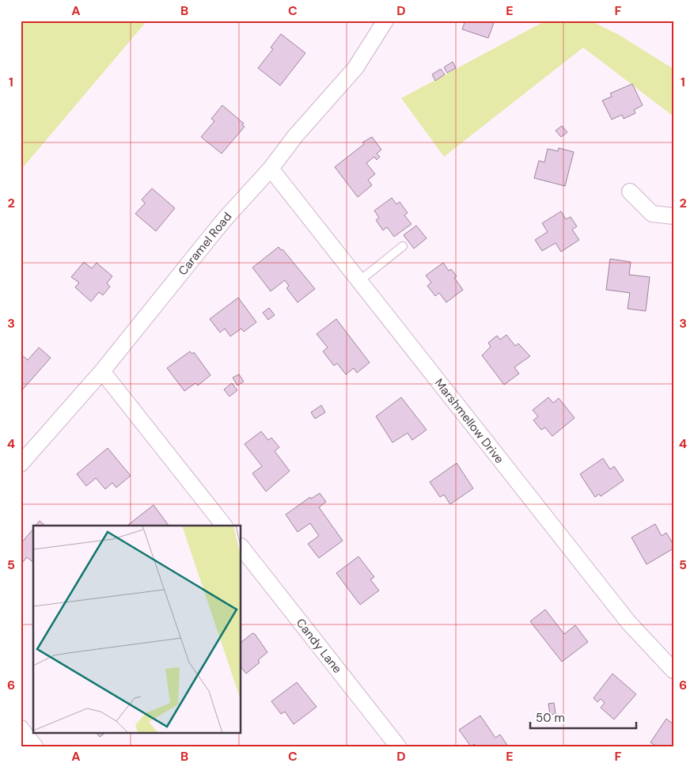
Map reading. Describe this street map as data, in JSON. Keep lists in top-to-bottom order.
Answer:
{
  "streets": {
    "street": ["Caramel Road", "Marshmellow Drive", "Candy Lane"]
  },
  "crossings": [
    ["Caramel Road", "Marshmellow Drive"]
  ],
  "scale_bar": "50 m",
  "grid": {
    "columns": [
      "A",
      "B",
      "C",
      "D",
      "E",
      "F"
    ],
    "rows": [
      "1",
      "2",
      "3",
      "4",
      "5",
      "6"
    ]
  }
}
